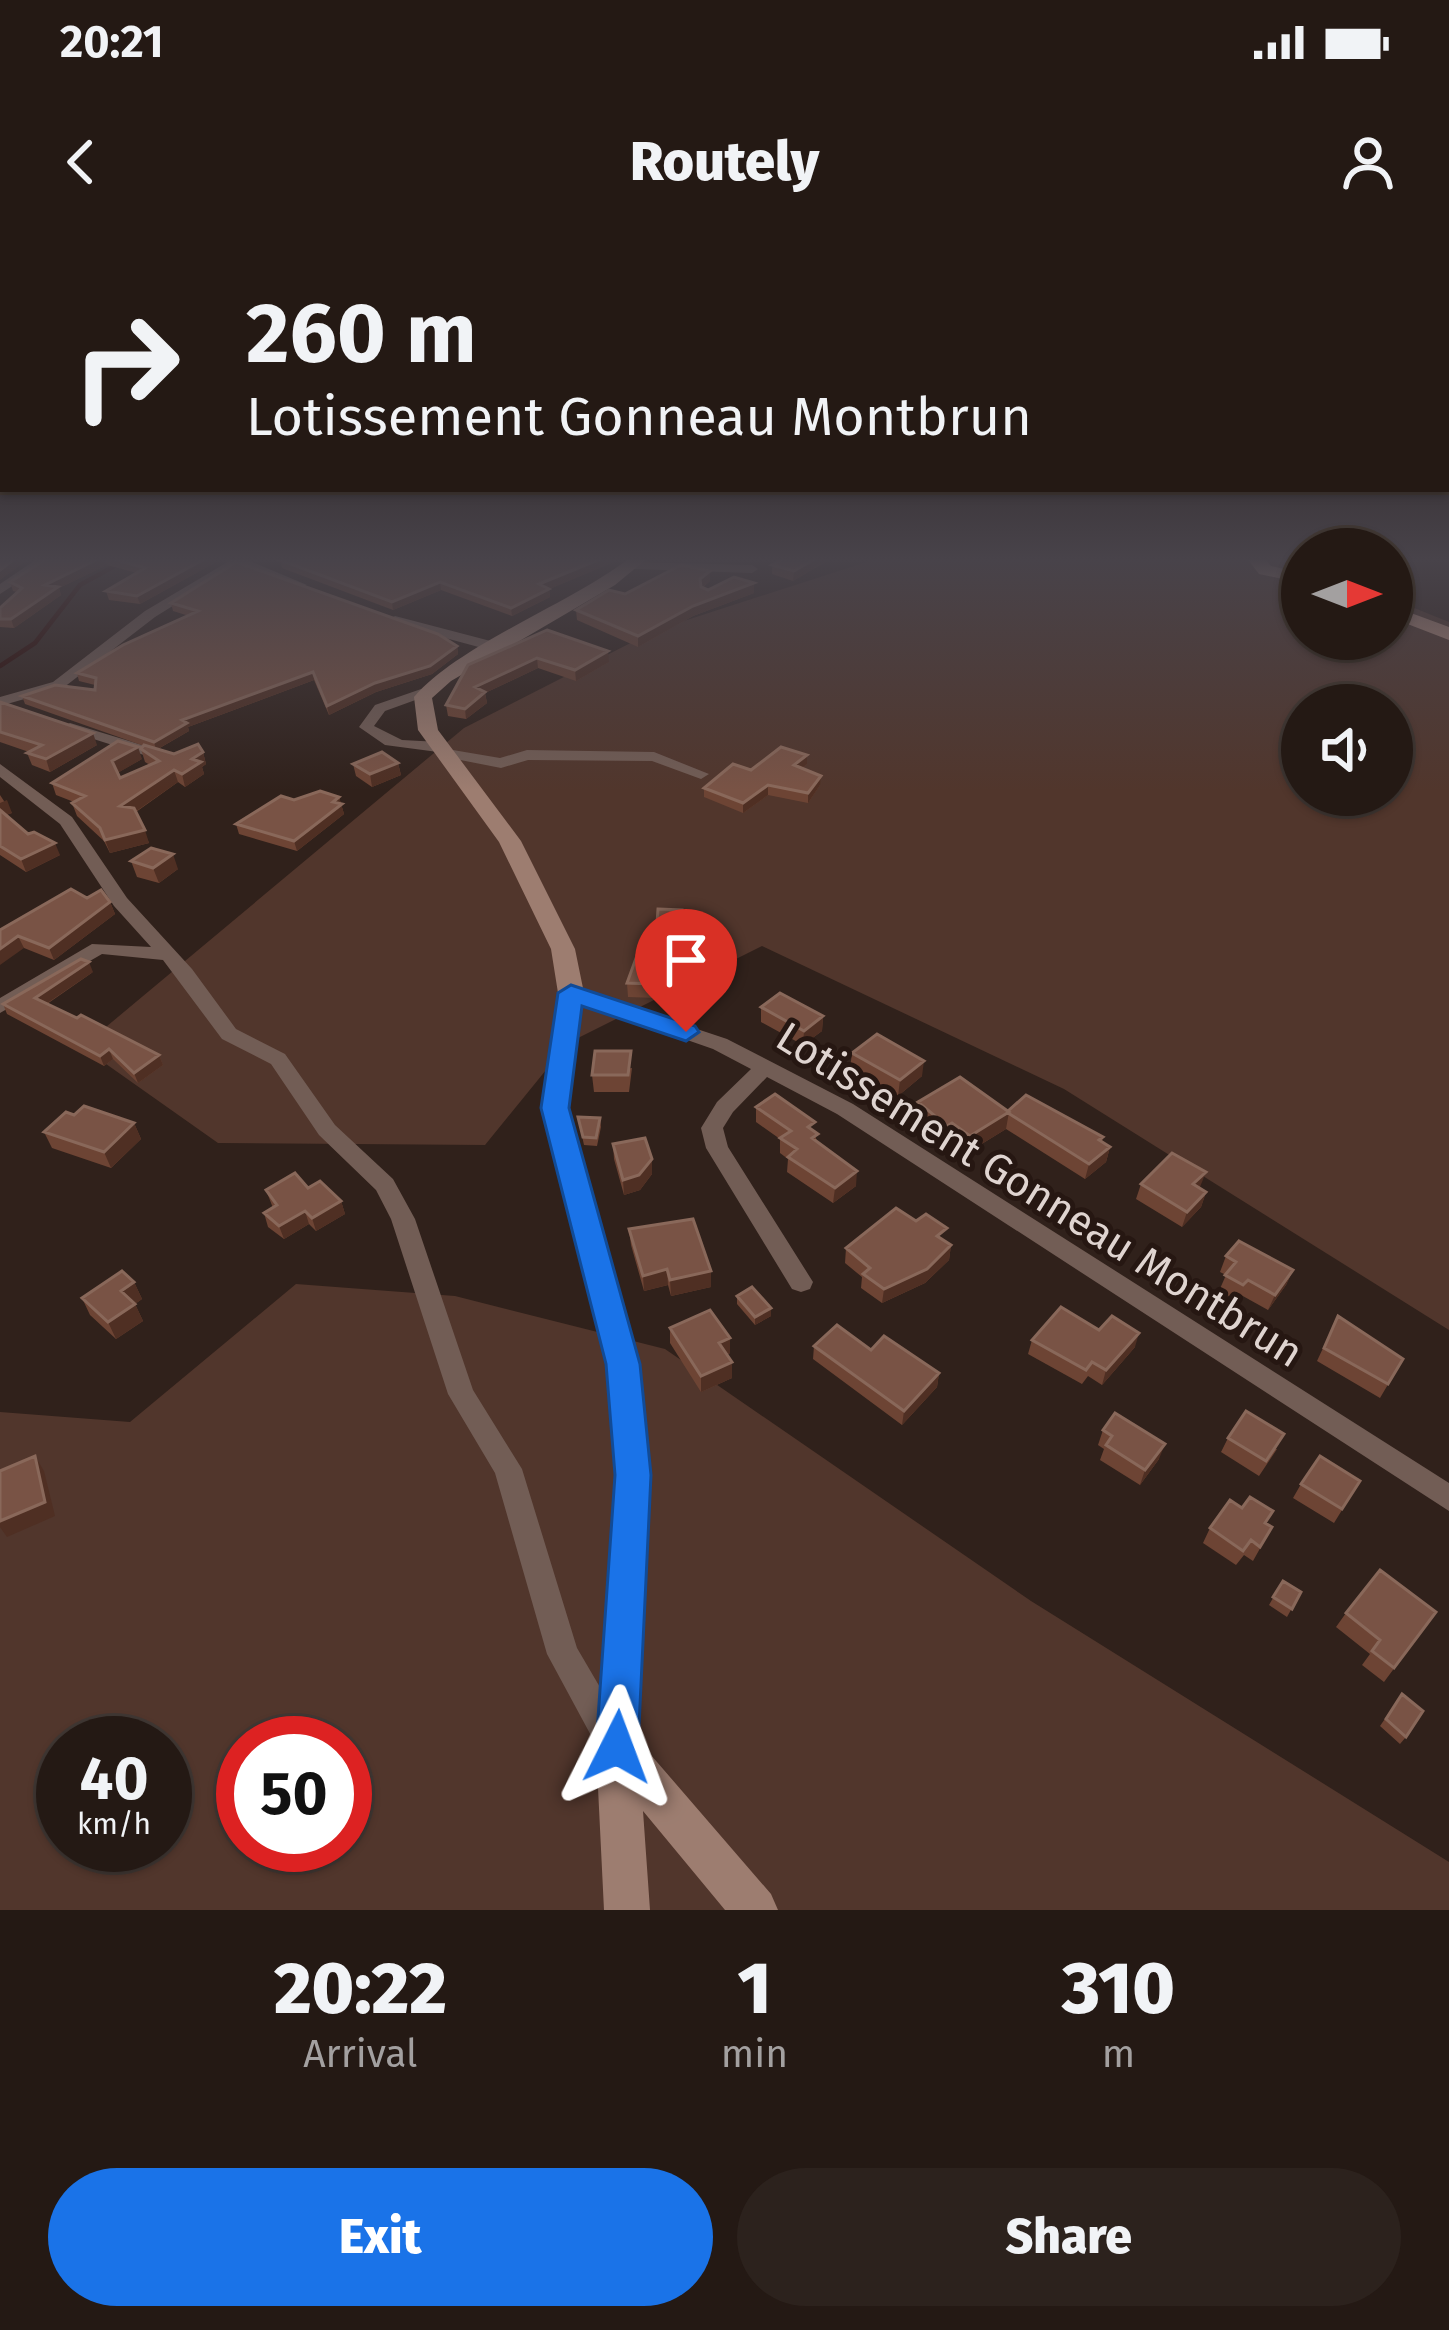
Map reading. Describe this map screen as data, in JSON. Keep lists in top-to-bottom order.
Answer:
{
  "streets": {
    "street": ["Lotissement Gonneau Montbrun"]
  },
  "north": "right",
  "page": {
    "status": "20:21",
    "header": "Routely",
    "turn": ["260 m", "Lotissement Gonneau Montbrun"],
    "speed": "40 km/h",
    "limit": "50",
    "eta": [
      "20:22",
      "Arrival",
      "1",
      "min",
      "310",
      "m"
    ],
    "buttons": ["Exit", "Share"]
  }
}
